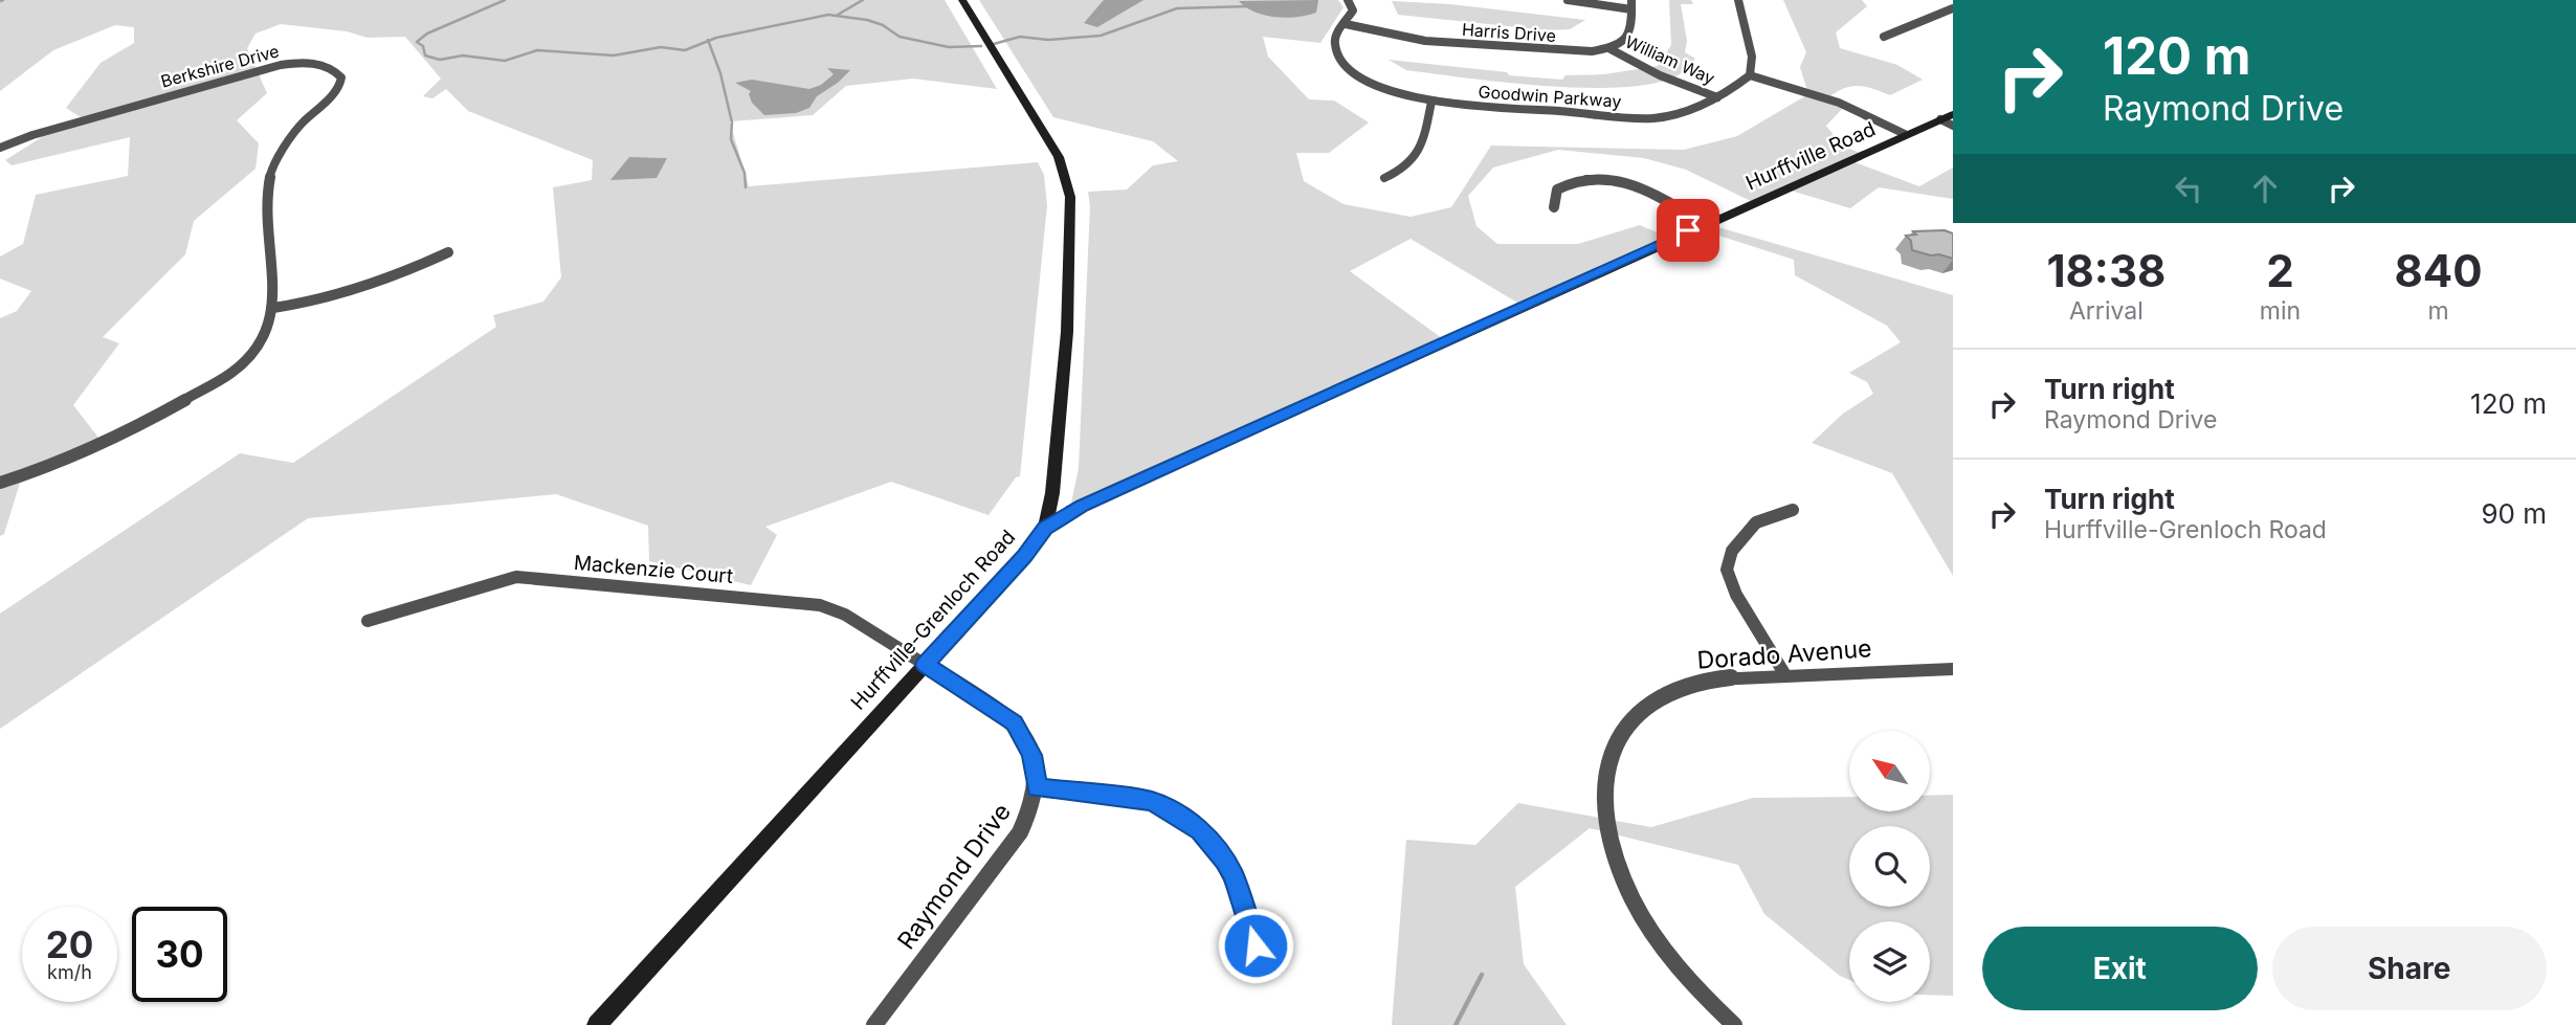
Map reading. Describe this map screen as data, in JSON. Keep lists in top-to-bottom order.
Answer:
{
  "streets": {
    "main road": ["Hurffville Road", "Hurffville-Grenloch Road"],
    "street": [
      "Harris Drive",
      "William Way",
      "Berkshire Drive",
      "Goodwin Parkway",
      "Mackenzie Court",
      "Dorado Avenue",
      "Raymond Drive"
    ]
  },
  "crossings": [
    ["Harris Drive", "William Way"],
    ["Harris Drive", "Goodwin Parkway"],
    ["William Way", "Goodwin Parkway"],
    ["Hurffville Road", "Hurffville-Grenloch Road"],
    ["Mackenzie Court", "Hurffville-Grenloch Road"]
  ],
  "north": "top left",
  "page": {
    "turn": ["120 m", "Raymond Drive"],
    "eta": [
      "18:38",
      "Arrival",
      "2",
      "min",
      "840",
      "m"
    ],
    "list": [
      {
        "name": "Turn right",
        "note": "Raymond Drive",
        "value": "120 m"
      },
      {
        "name": "Turn right",
        "note": "Hurffville-Grenloch Road",
        "value": "90 m"
      }
    ],
    "speed": "20 km/h",
    "limit": "30",
    "buttons": ["Exit", "Share"]
  }
}
